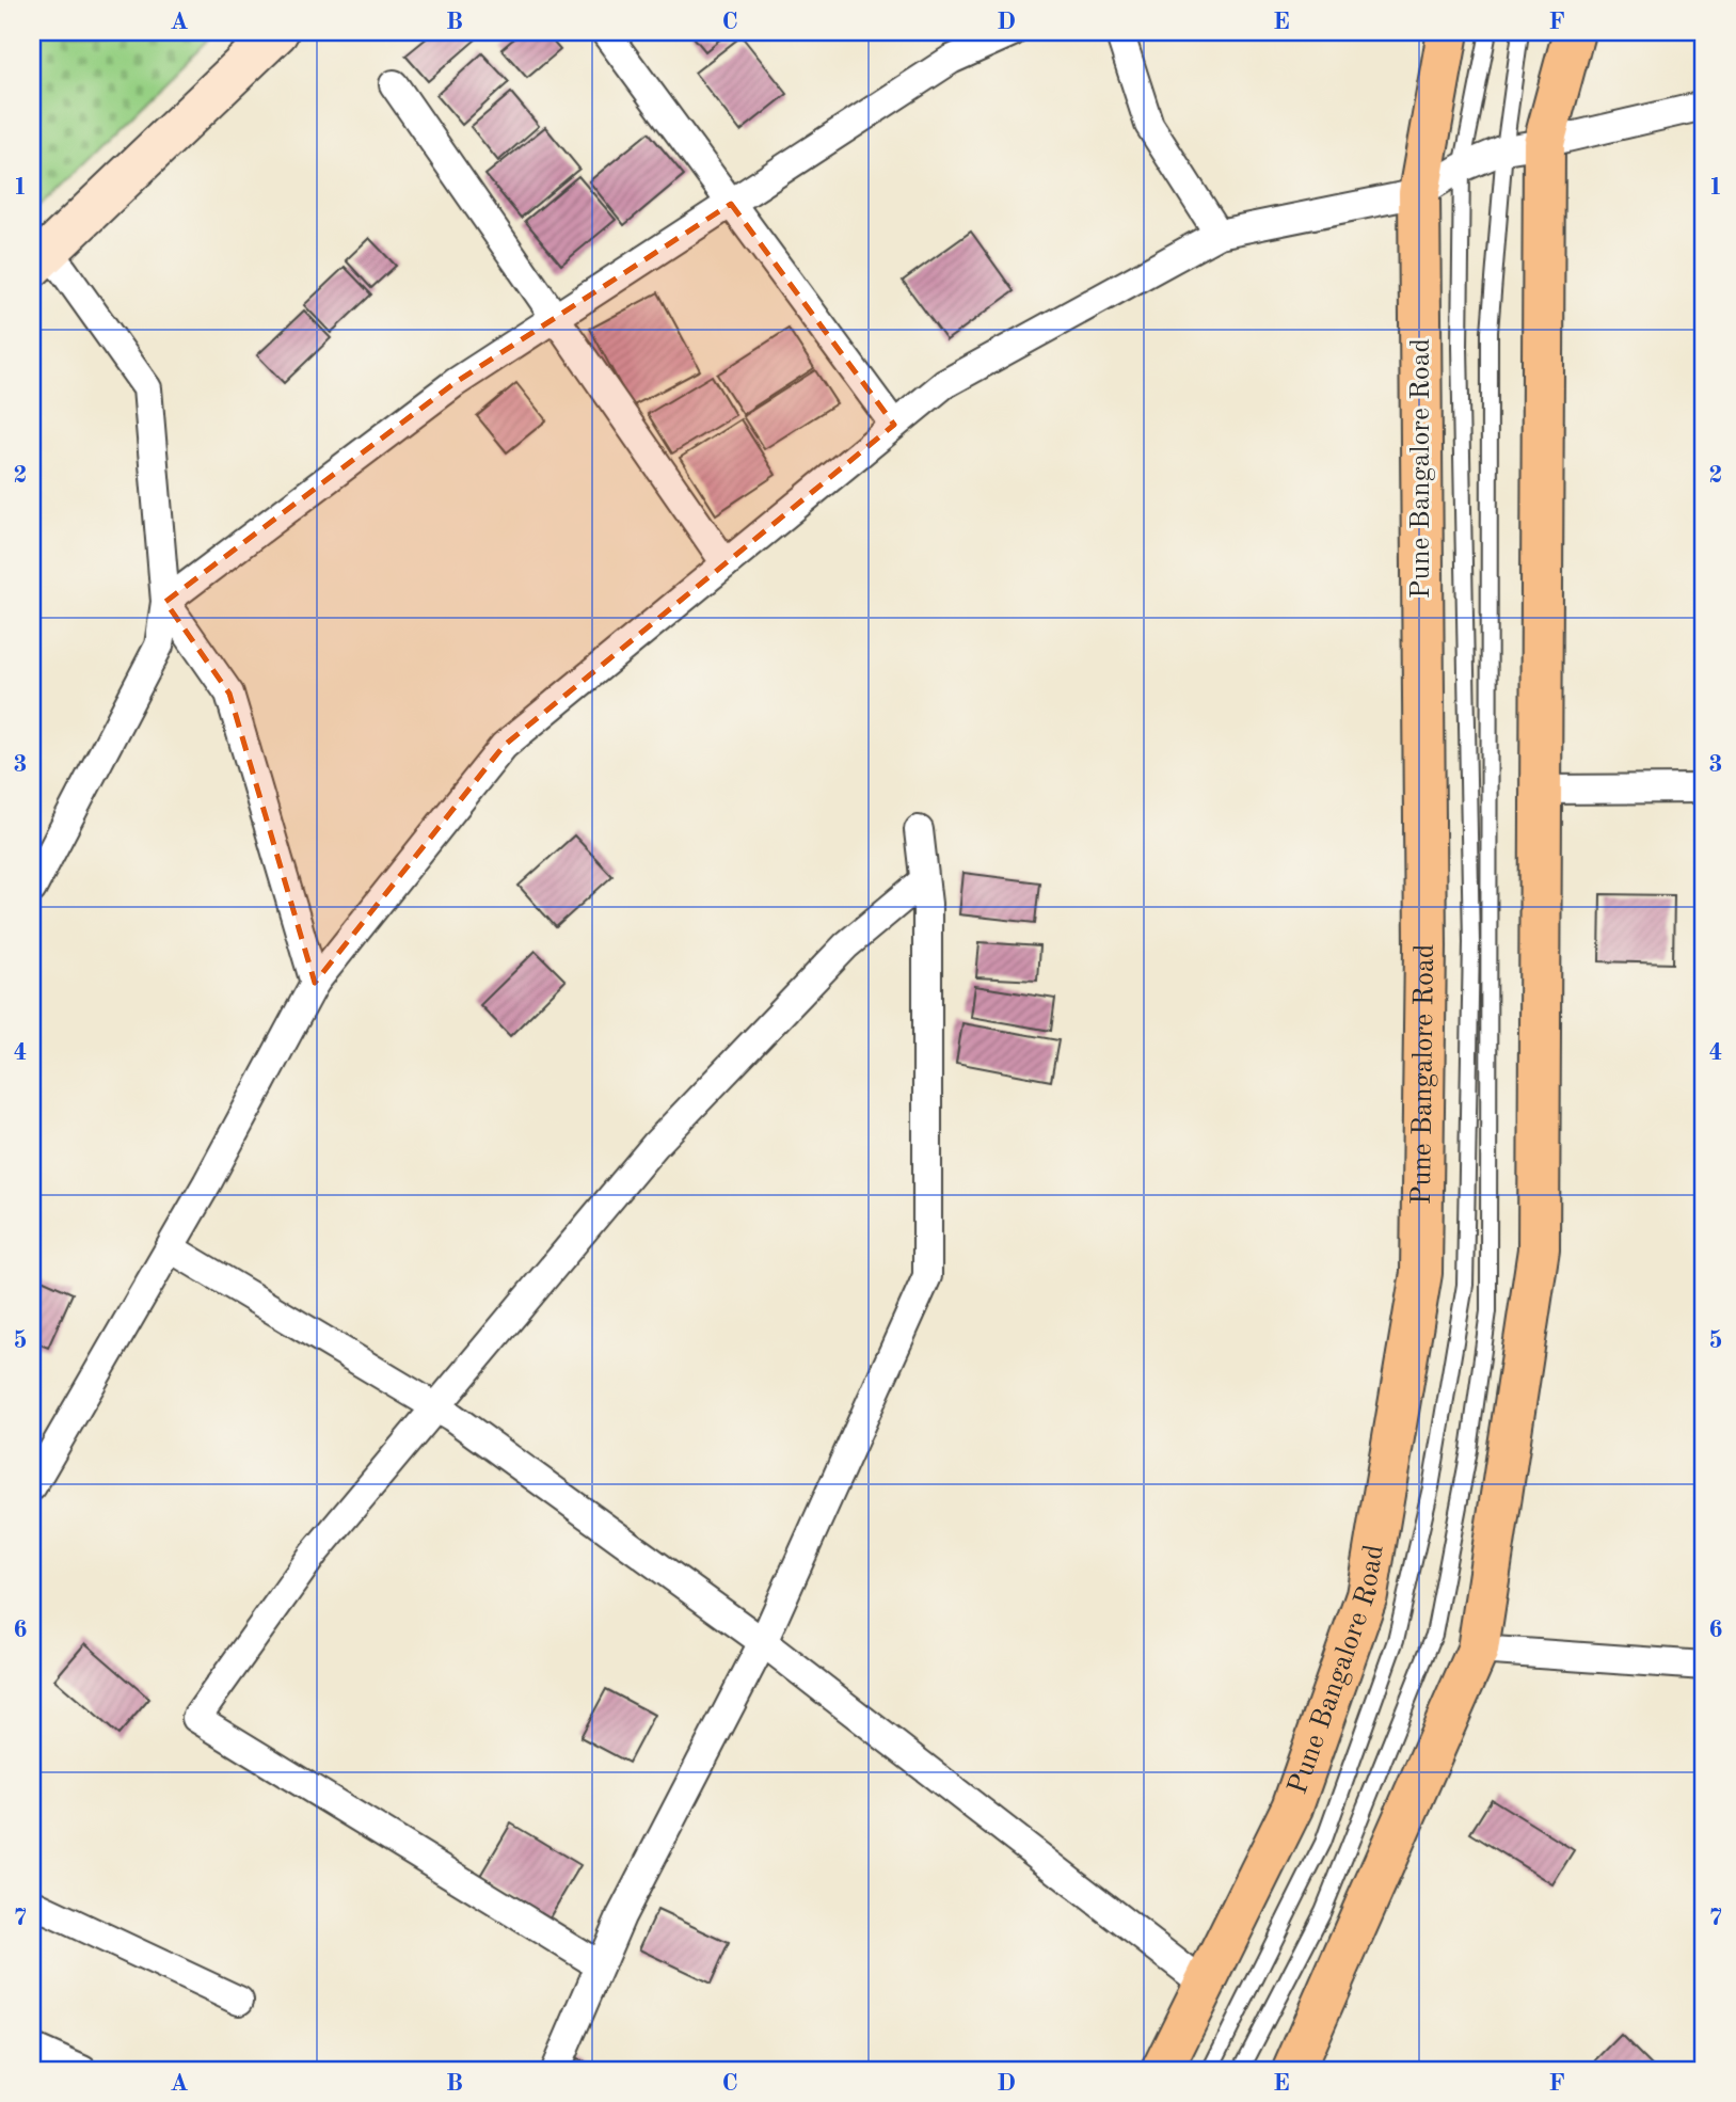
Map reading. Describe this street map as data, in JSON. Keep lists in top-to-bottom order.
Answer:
{
  "streets": {
    "main road": ["Pune Bangalore Road"]
  },
  "grid": {
    "columns": [
      "A",
      "B",
      "C",
      "D",
      "E",
      "F"
    ],
    "rows": [
      "1",
      "2",
      "3",
      "4",
      "5",
      "6",
      "7"
    ]
  }
}
